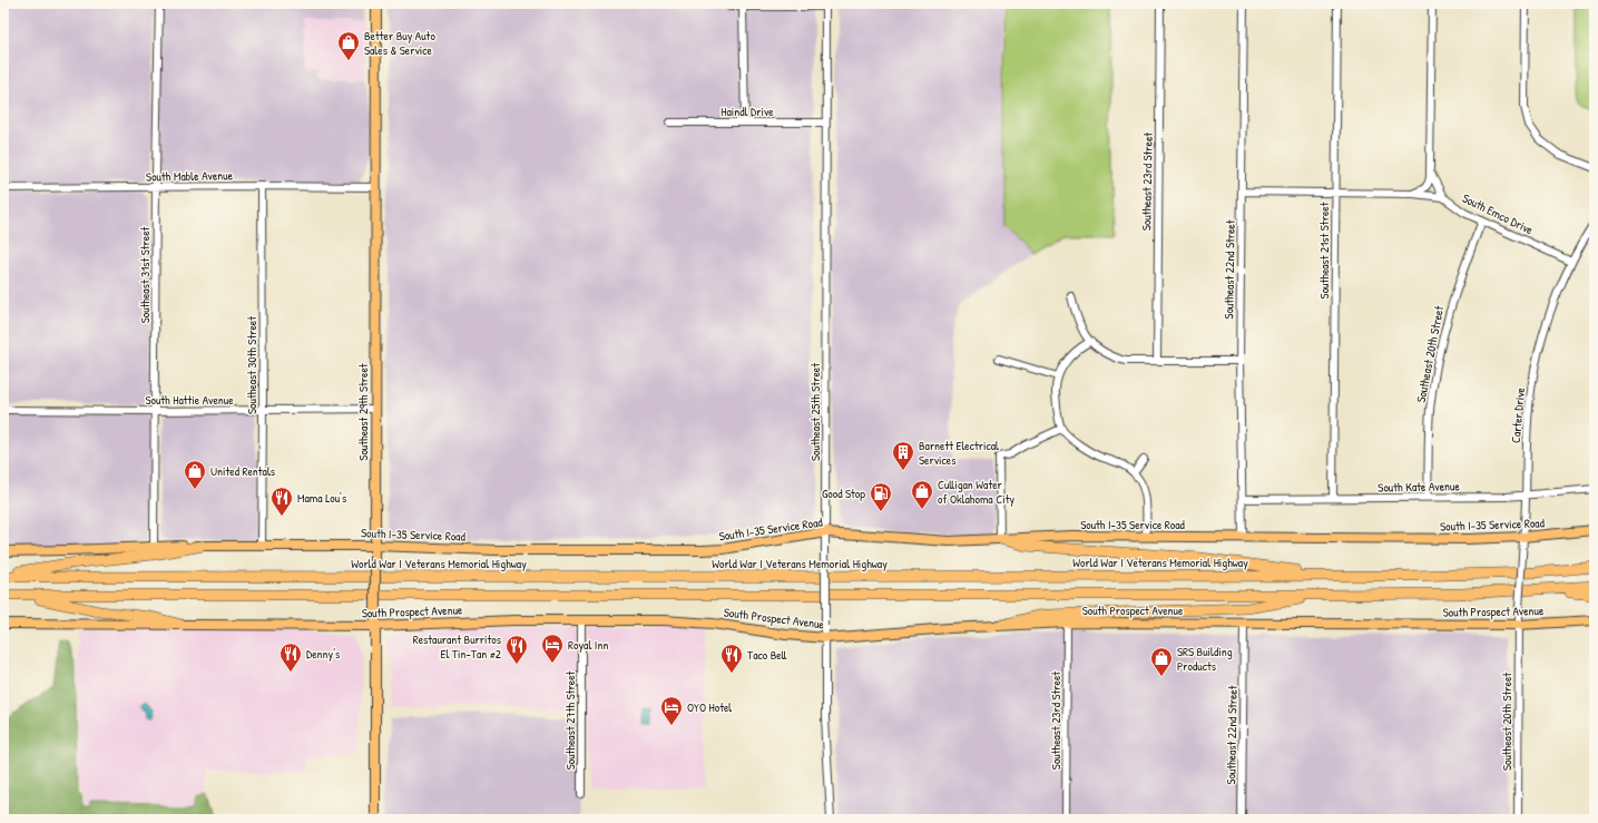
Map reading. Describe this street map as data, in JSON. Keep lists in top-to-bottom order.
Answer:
{
  "streets": {
    "highway": ["World War I Veterans Memorial Highway"],
    "main road": ["Southeast 29th Street", "South I-35 Service Road", "South Prospect Avenue"],
    "street": [
      "Haindl Drive",
      "South Mable Avenue",
      "Southeast 23rd Street",
      "South Emco Drive",
      "Southeast 21st Street",
      "Southeast 22nd Street",
      "Southeast 31st Street",
      "Southeast 20th Street",
      "Southeast 30th Street",
      "South Hattie Avenue",
      "Southeast 25th Street",
      "Carter Drive",
      "South Kate Avenue",
      "Southeast 27th Street"
    ]
  },
  "crossings": [
    ["Haindl Drive", "Southeast 25th Street"],
    ["South Mable Avenue", "Southeast 31st Street"],
    ["South Mable Avenue", "Southeast 30th Street"],
    ["South Mable Avenue", "Southeast 29th Street"],
    ["Southeast 23rd Street", "South Prospect Avenue"],
    ["South Emco Drive", "Southeast 20th Street"],
    ["South Emco Drive", "Carter Drive"],
    ["Southeast 21st Street", "South Kate Avenue"],
    ["Southeast 22nd Street", "South Kate Avenue"],
    ["Southeast 22nd Street", "South I-35 Service Road"],
    ["Southeast 22nd Street", "South Prospect Avenue"],
    ["Southeast 31st Street", "South Hattie Avenue"],
    ["Southeast 31st Street", "South I-35 Service Road"],
    ["Southeast 20th Street", "Carter Drive"],
    ["Southeast 20th Street", "South Kate Avenue"],
    ["Southeast 20th Street", "South Prospect Avenue"],
    ["Southeast 30th Street", "South Hattie Avenue"],
    ["Southeast 30th Street", "South I-35 Service Road"],
    ["South Hattie Avenue", "Southeast 29th Street"],
    ["Southeast 29th Street", "South I-35 Service Road"],
    ["Southeast 29th Street", "South Prospect Avenue"],
    ["Southeast 25th Street", "South I-35 Service Road"],
    ["Southeast 25th Street", "South Prospect Avenue"],
    ["Carter Drive", "South Kate Avenue"],
    ["Carter Drive", "South I-35 Service Road"],
    ["Carter Drive", "South Prospect Avenue"],
    ["South Prospect Avenue", "Southeast 27th Street"]
  ],
  "places": {
    "shop": [
      "Better Buy Auto Sales & Service",
      "United Rentals",
      "Culligan Water of Oklahoma City",
      "SRS Building Products"
    ],
    "building": ["Barnett Electrical Services"],
    "fuel station": ["Good Stop"],
    "restaurant": [
      "Mama Lou's",
      "Restaurant Burritos El Tin-Tan #2",
      "Denny's",
      "Taco Bell"
    ],
    "hotel": ["Royal Inn", "OYO Hotel"]
  }
}
